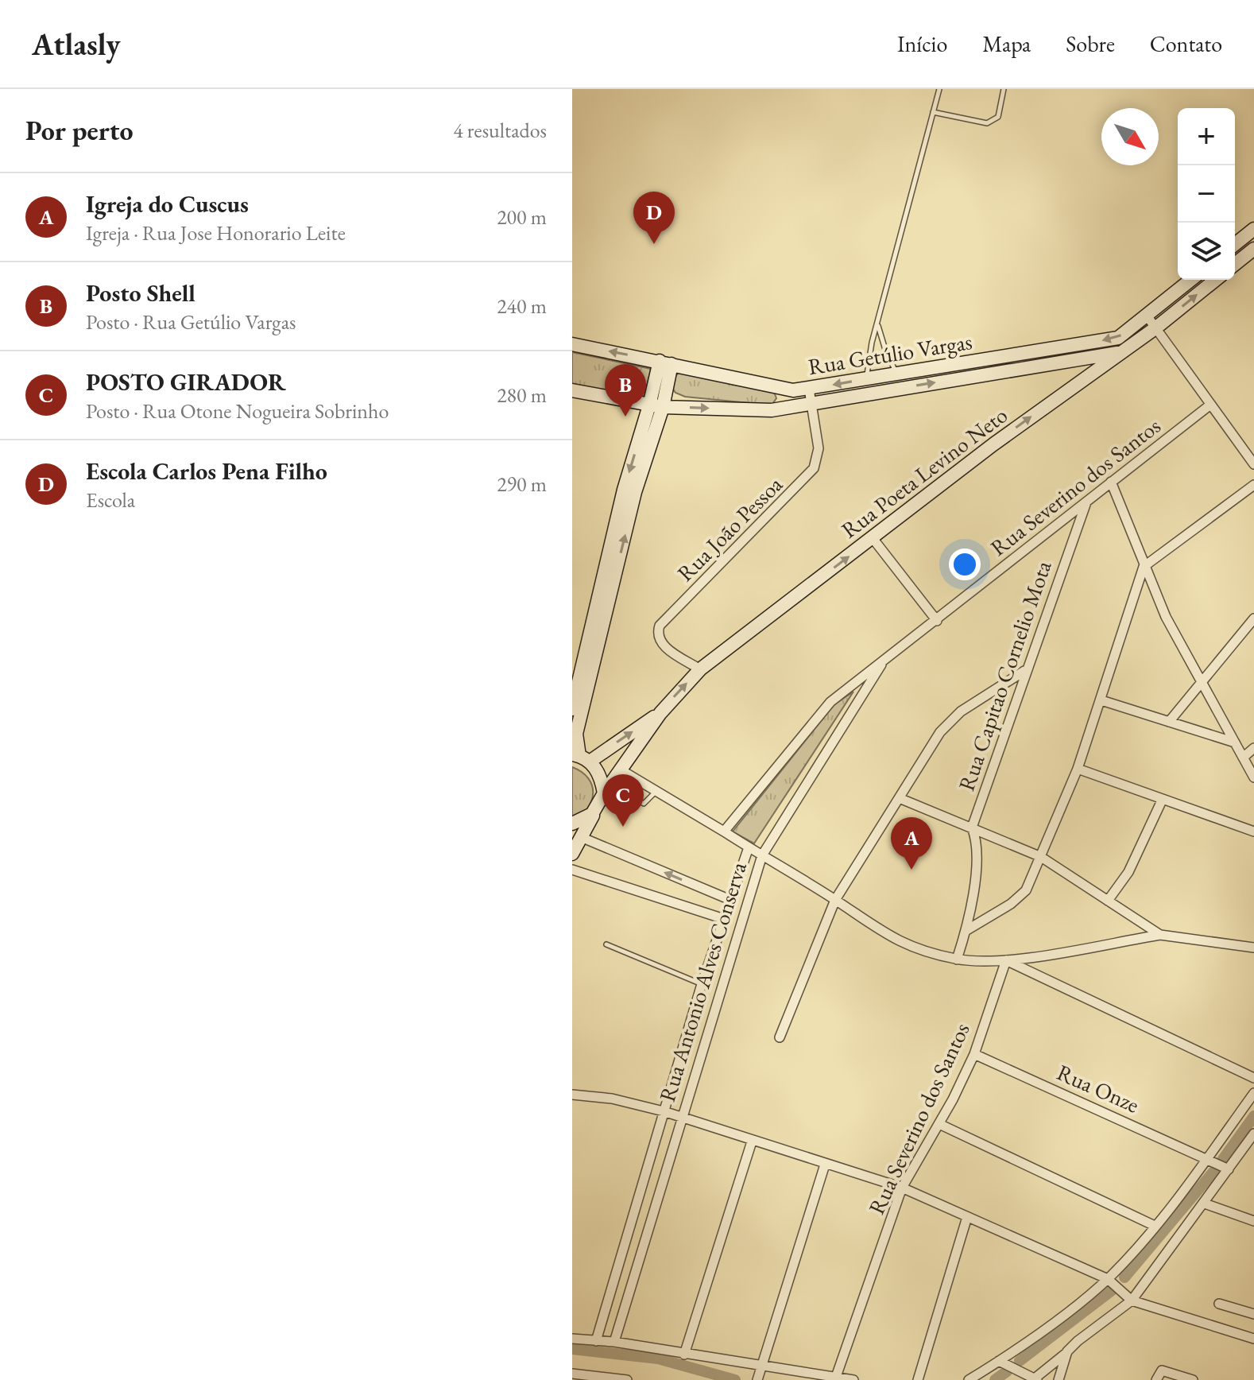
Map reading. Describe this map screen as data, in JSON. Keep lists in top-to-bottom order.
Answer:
{
  "streets": {
    "main road": ["Rua Getúlio Vargas", "Rua Poeta Levino Neto"],
    "street": [
      "Rua Severino dos Santos",
      "Rua João Pessoa",
      "Rua Capitao Cornelio Mota",
      "Rua Antonio Alves Conserva",
      "Rua Onze"
    ]
  },
  "crossings": [
    ["Rua Getúlio Vargas", "Rua Poeta Levino Neto"],
    ["Rua Getúlio Vargas", "Rua João Pessoa"],
    ["Rua Poeta Levino Neto", "Rua João Pessoa"],
    ["Rua Severino dos Santos", "Rua Capitao Cornelio Mota"],
    ["Rua Severino dos Santos", "Rua Antonio Alves Conserva"],
    ["Rua Severino dos Santos", "Rua Onze"]
  ],
  "one_way": ["Rua Poeta Levino Neto"],
  "north": "bottom right",
  "page": {
    "header": "Atlasly",
    "nav": [
      "Início",
      "Mapa",
      "Sobre",
      "Contato"
    ],
    "heading": ["Por perto", "4 resultados"],
    "map_buttons": ["+", "−"],
    "list": [
      {
        "mark": "A",
        "name": "Igreja do Cuscus",
        "note": "Igreja · Rua Jose Honorario Leite",
        "value": "200 m"
      },
      {
        "mark": "B",
        "name": "Posto Shell",
        "note": "Posto · Rua Getúlio Vargas",
        "value": "240 m"
      },
      {
        "mark": "C",
        "name": "POSTO GIRADOR",
        "note": "Posto · Rua Otone Nogueira Sobrinho",
        "value": "280 m"
      },
      {
        "mark": "D",
        "name": "Escola Carlos Pena Filho",
        "note": "Escola",
        "value": "290 m"
      }
    ],
    "pins": [
      "D",
      "B",
      "C",
      "A"
    ]
  }
}
